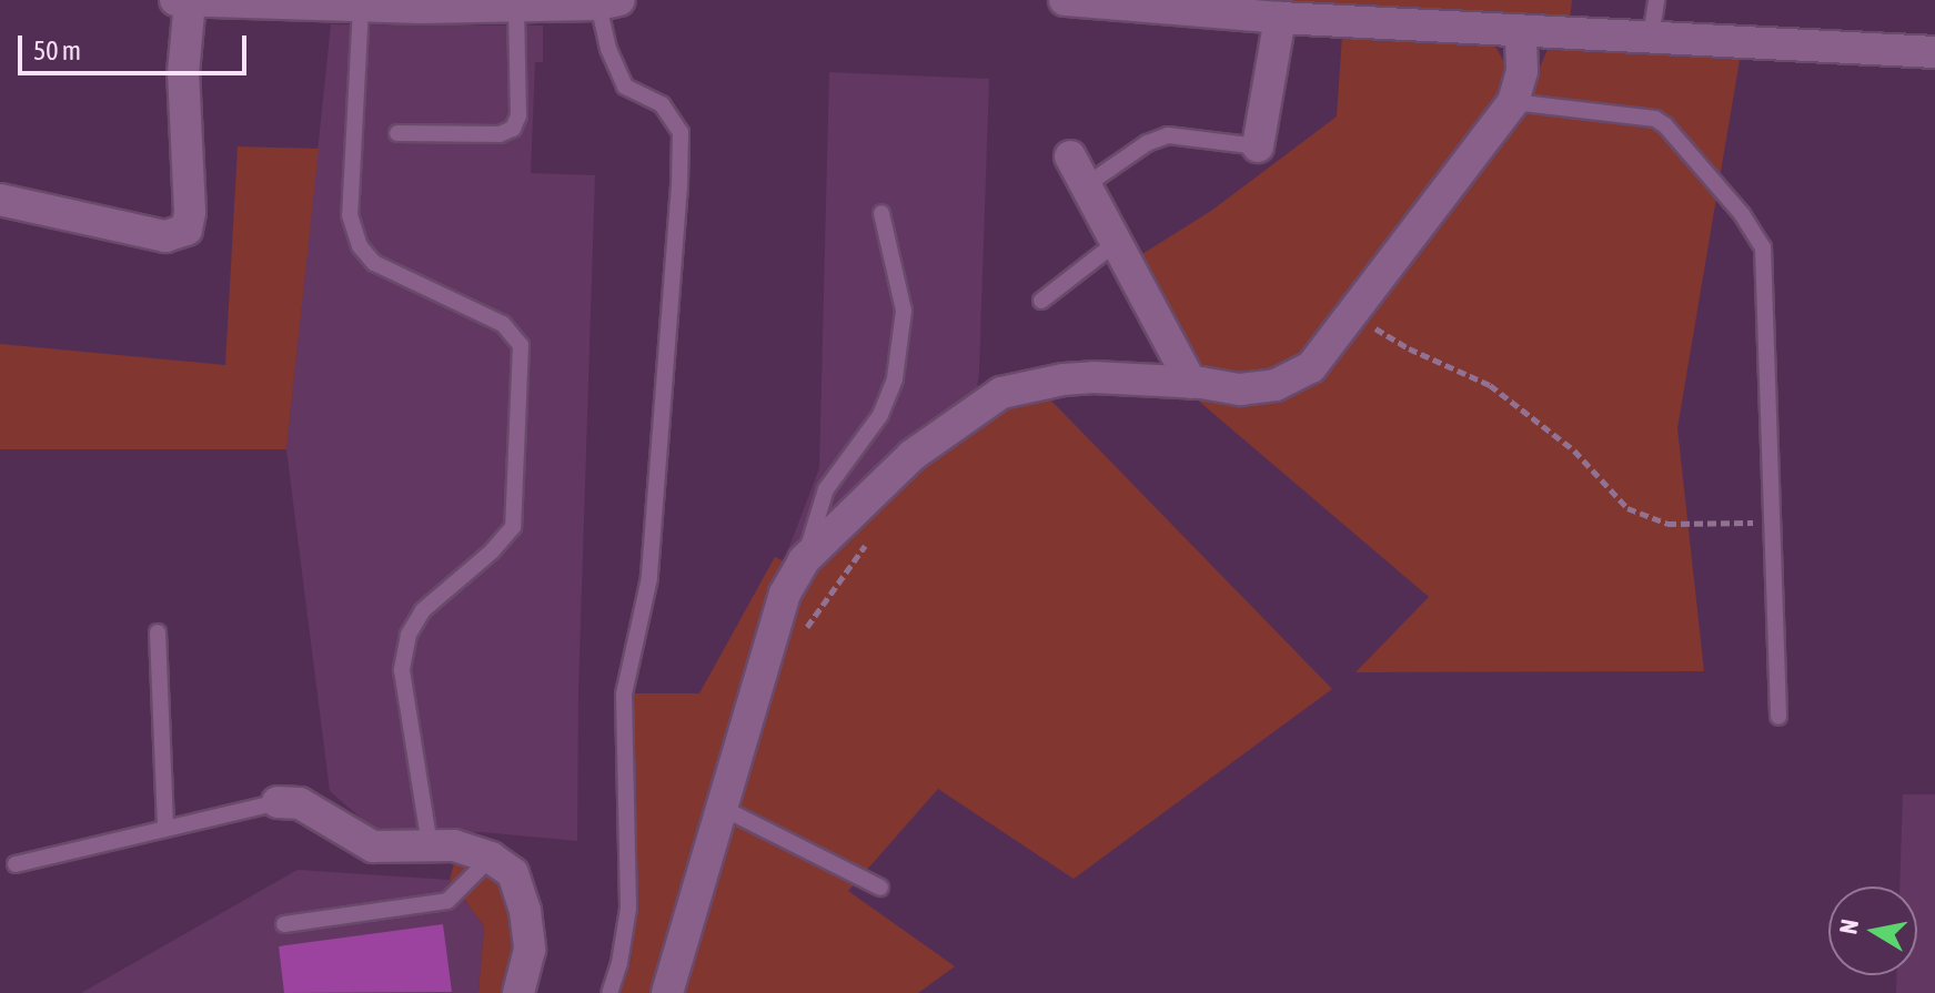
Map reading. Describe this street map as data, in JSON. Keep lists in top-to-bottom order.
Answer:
{
  "scale_bar": "50 m",
  "north": "left"
}
